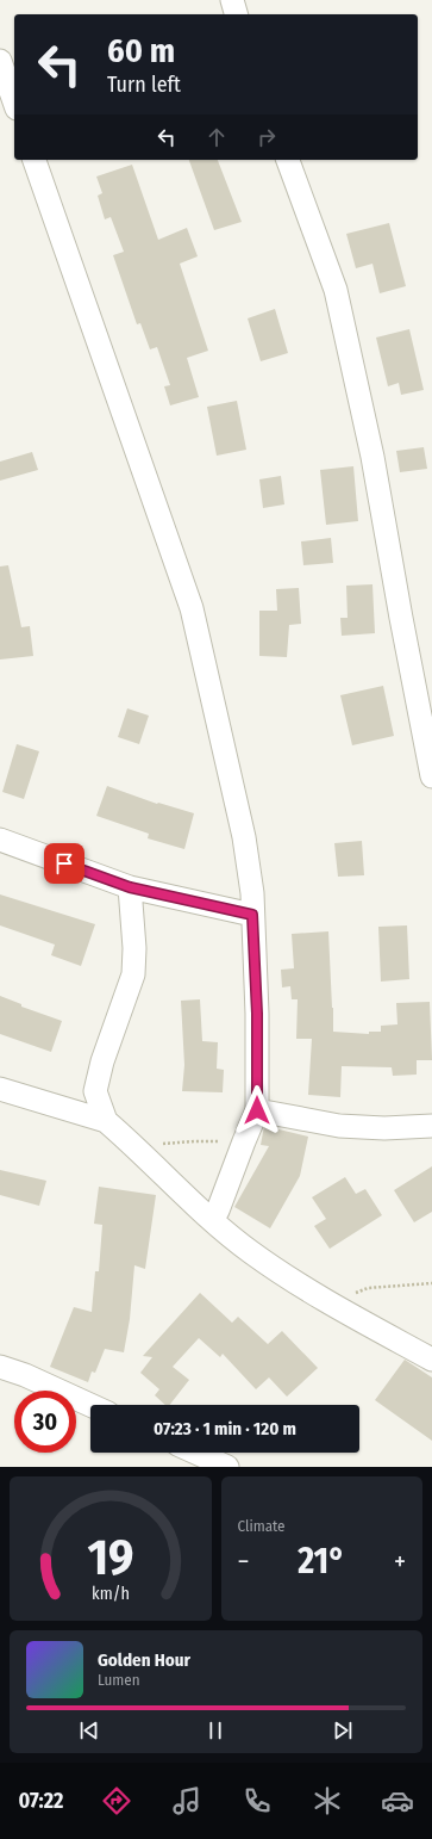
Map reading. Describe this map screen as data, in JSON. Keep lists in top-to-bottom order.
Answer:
{
  "page": {
    "turn": ["60 m", "Turn left"],
    "limit": "30",
    "trip": "07:23 · 1 min · 120 m",
    "tile": "Climate",
    "heat": ["−", "21°", "+"],
    "song": ["Golden Hour", "Lumen"],
    "tabs": "07:22",
    "gauge": ["19", "km/h"]
  }
}
